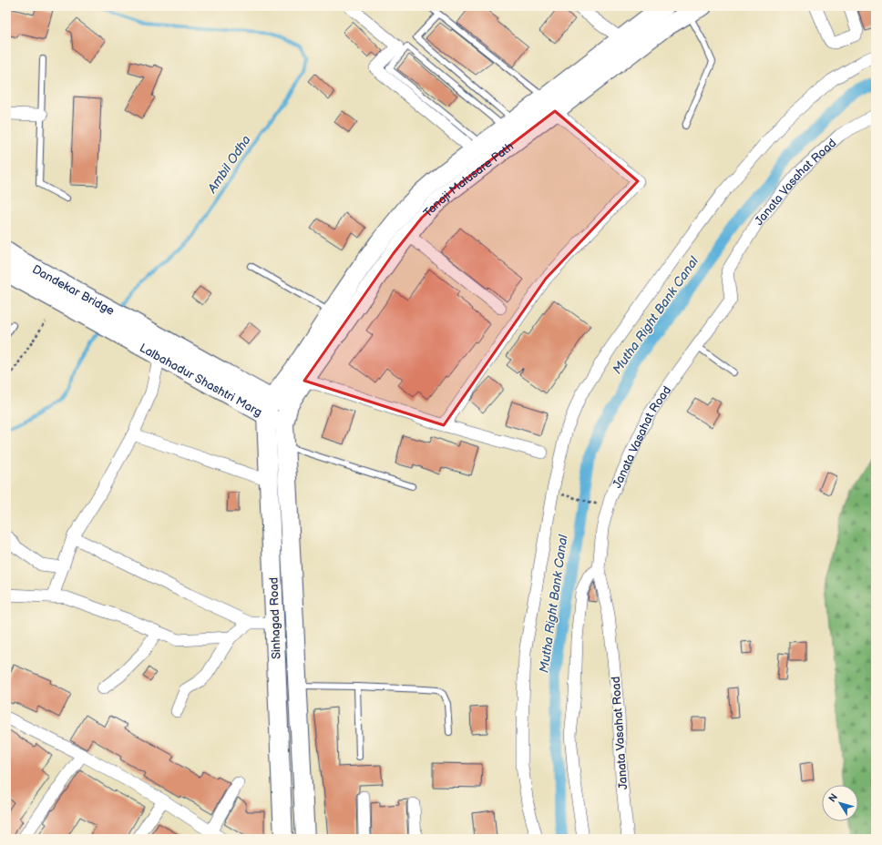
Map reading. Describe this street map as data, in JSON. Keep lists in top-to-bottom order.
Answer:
{
  "streets": {
    "main road": [
      "Tanaji Malusare Path",
      "Dandekar Bridge",
      "Lalbahadur Shashtri Marg",
      "Sinhagad Road"
    ],
    "street": ["Janata Vasahat Road"]
  },
  "crossings": [
    ["Tanaji Malusare Path", "Lalbahadur Shashtri Marg"],
    ["Tanaji Malusare Path", "Sinhagad Road"],
    ["Dandekar Bridge", "Lalbahadur Shashtri Marg"],
    ["Lalbahadur Shashtri Marg", "Sinhagad Road"]
  ],
  "water": ["Ambil Odha", "Mutha Right Bank Canal"],
  "north": "top left"
}
